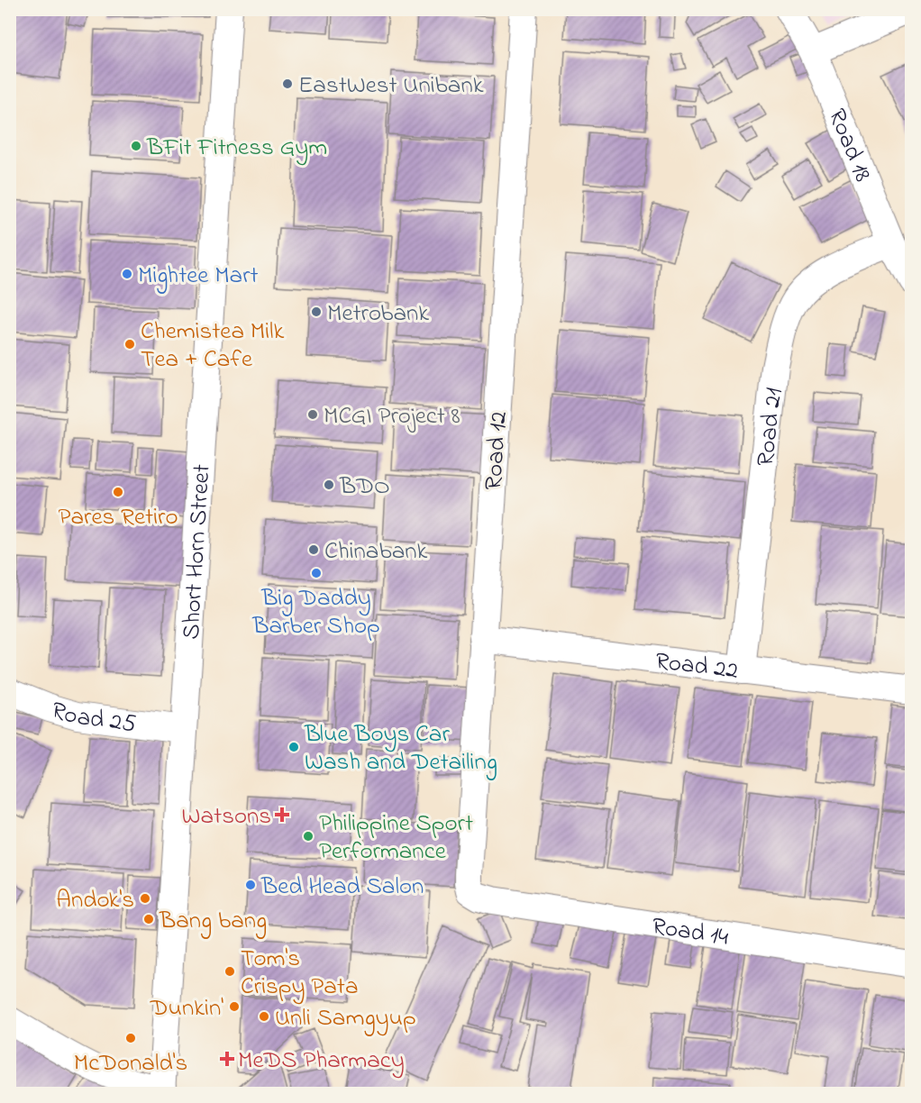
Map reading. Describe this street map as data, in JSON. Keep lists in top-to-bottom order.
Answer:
{
  "streets": {
    "street": [
      "Road 18",
      "Road 21",
      "Road 12",
      "Short Horn Street",
      "Road 22",
      "Road 25",
      "Road 14"
    ]
  },
  "crossings": [
    ["Road 18", "Road 21"],
    ["Road 21", "Road 22"],
    ["Road 12", "Road 22"],
    ["Road 12", "Road 14"],
    ["Short Horn Street", "Road 25"]
  ],
  "places": {
    "other": [
      "EastWest Unibank",
      "BFit Fitness Gym",
      "Mightee Mart",
      "Metrobank",
      "Chemistea Milk Tea + Cafe",
      "MCGI Project 8",
      "BDO",
      "Pares Retiro",
      "Chinabank",
      "Big Daddy Barber Shop",
      "Blue Boys Car Wash and Detailing",
      "Philippine Sport Performance",
      "Bed Head Salon",
      "Andok's",
      "Bang bang",
      "Tom's Crispy Pata",
      "Dunkin'",
      "Unli Samgyup",
      "McDonald's"
    ],
    "health": ["Watsons", "MeDS Pharmacy"]
  }
}
